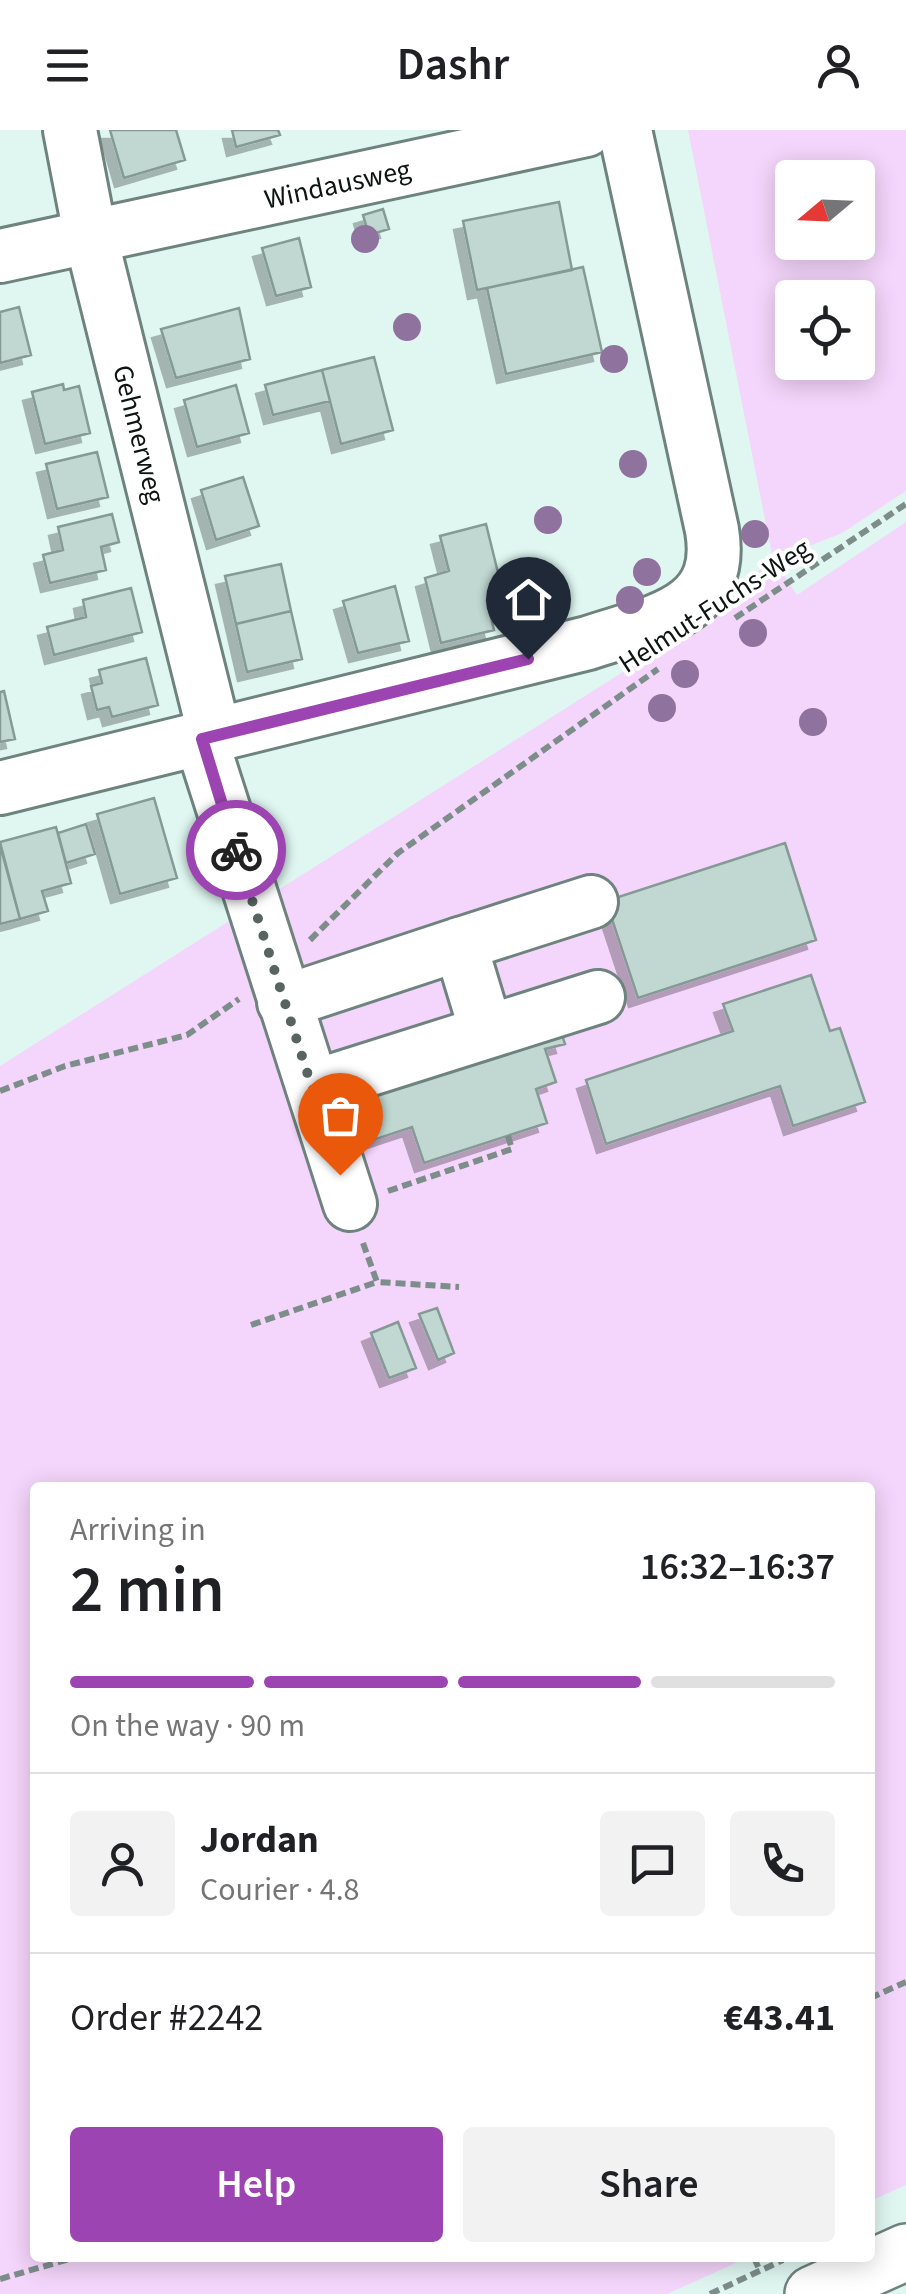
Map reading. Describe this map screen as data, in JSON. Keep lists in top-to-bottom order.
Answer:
{
  "streets": {
    "street": ["Windausweg", "Gehmerweg"],
    "path": ["Helmut-Fuchs-Weg"]
  },
  "crossings": [
    ["Windausweg", "Gehmerweg"],
    ["Gehmerweg", "Helmut-Fuchs-Weg"]
  ],
  "north": "left",
  "page": {
    "header": "Dashr",
    "heading": ["2 min", "Arriving in", "16:32–16:37"],
    "panel": [
      "Jordan",
      "Courier · 4.8",
      "Order #2242",
      "€43.41"
    ],
    "bar": "On the way · 90 m",
    "buttons": ["Help", "Share"]
  }
}
